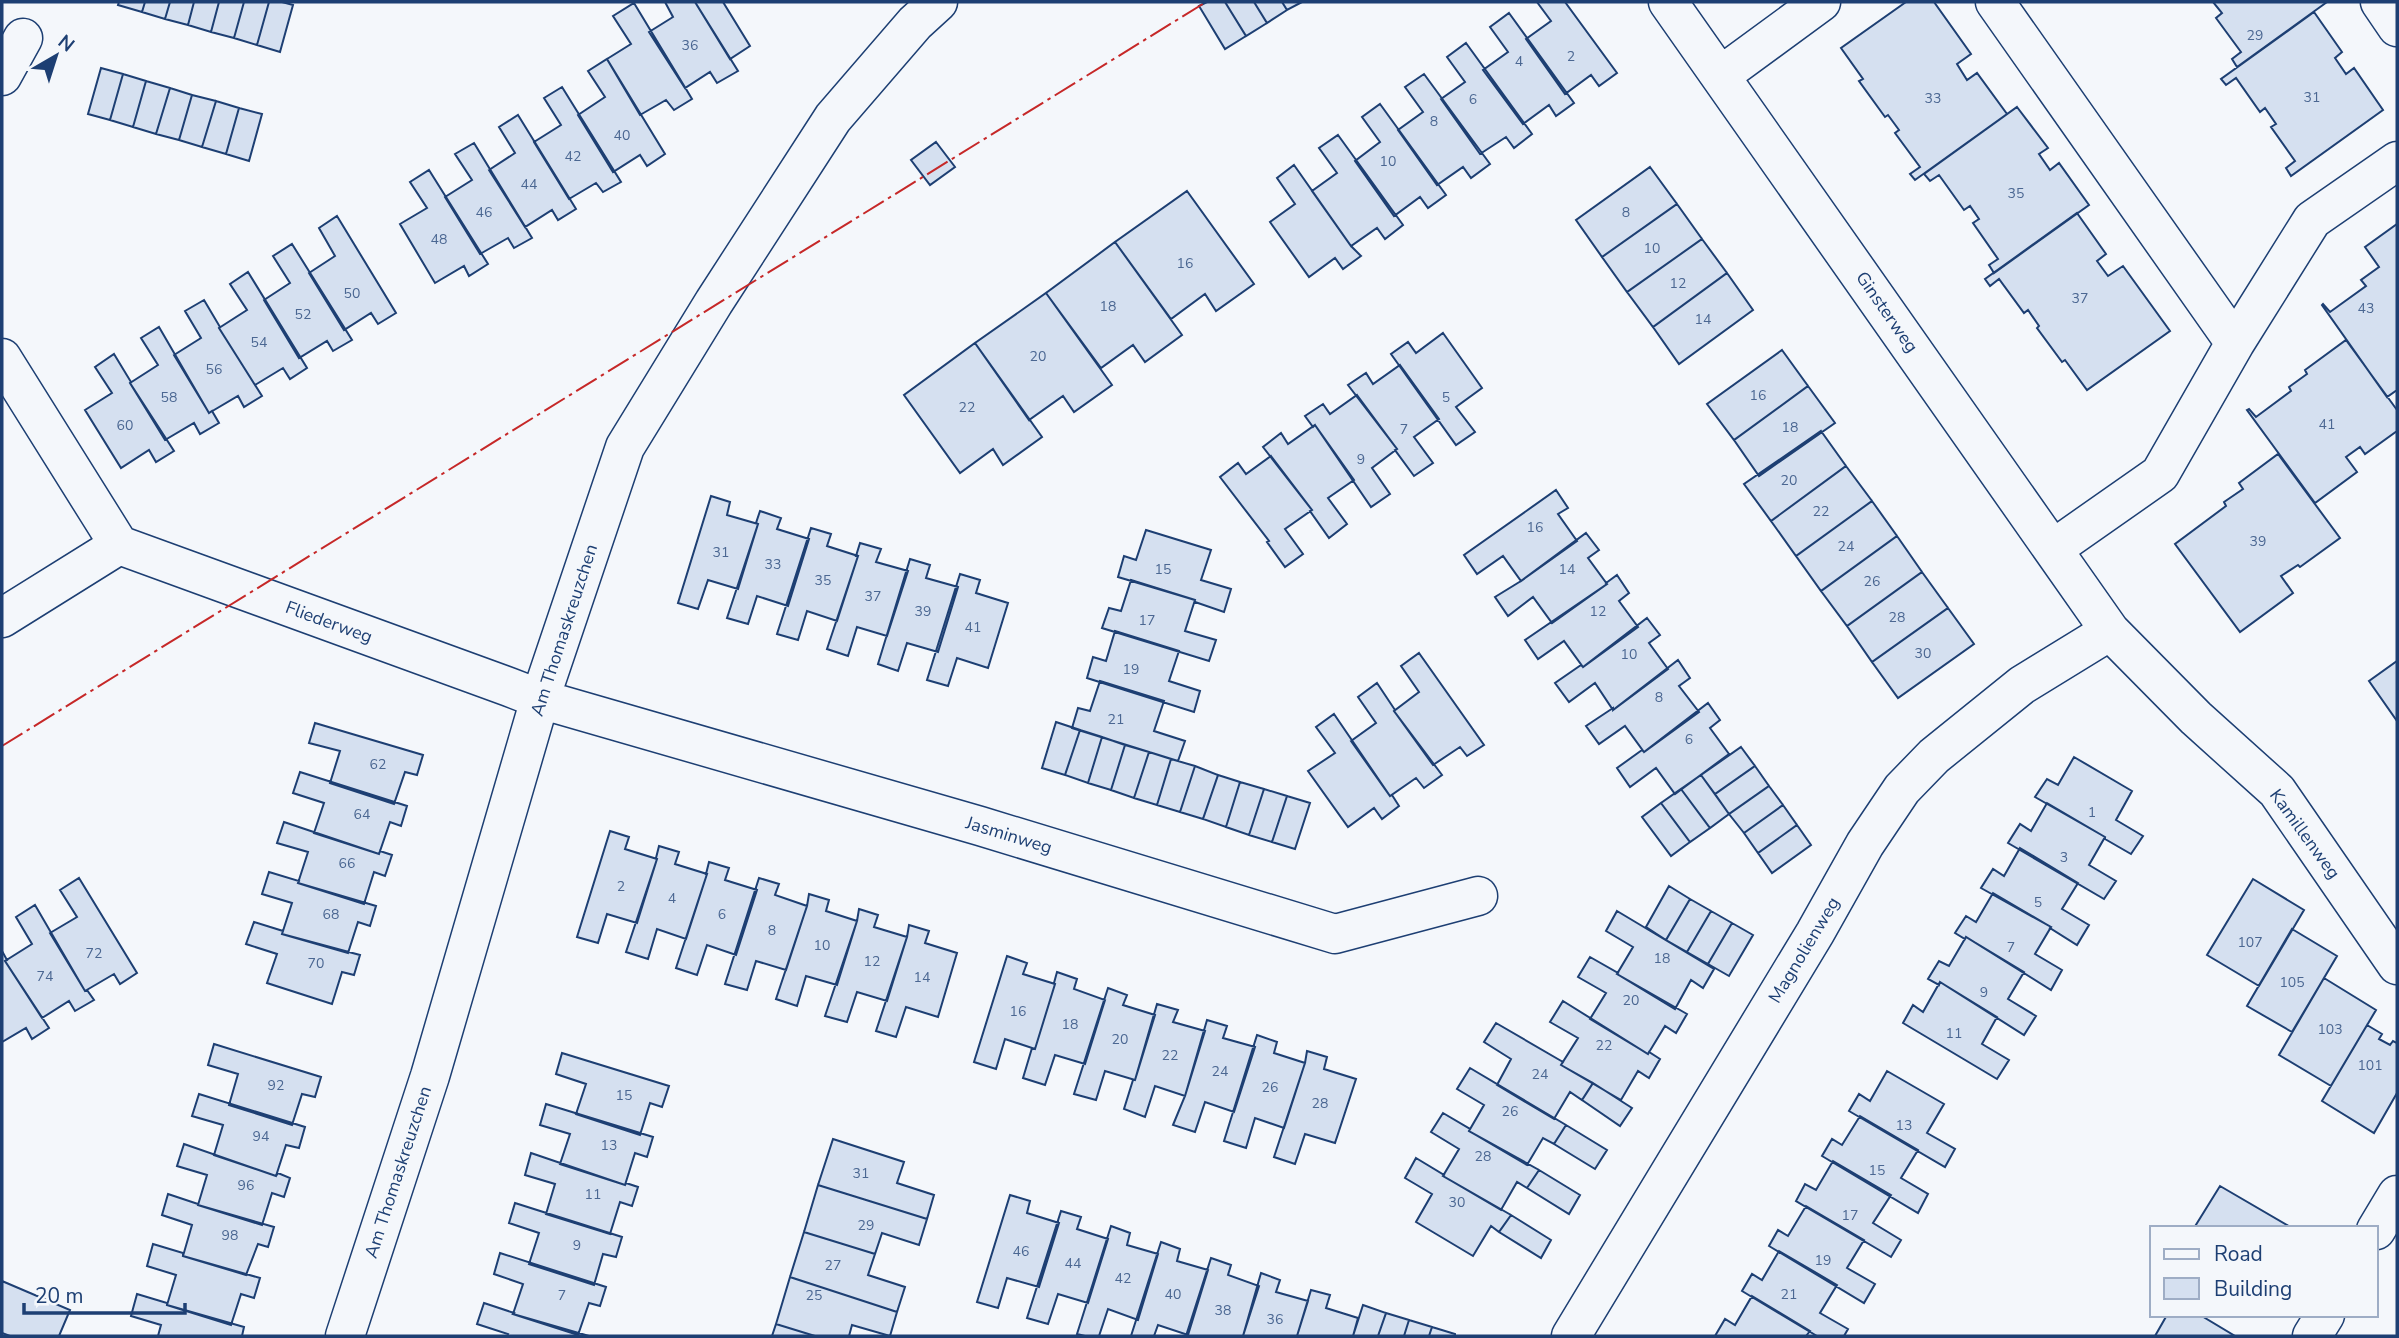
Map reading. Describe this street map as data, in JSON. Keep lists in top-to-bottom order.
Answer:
{
  "streets": {
    "street": [
      "Ginsterweg",
      "Fliederweg",
      "Am Thomaskreuzchen",
      "Kamillenweg",
      "Jasminweg",
      "Magnolienweg"
    ]
  },
  "crossings": [
    ["Ginsterweg", "Kamillenweg"],
    ["Ginsterweg", "Magnolienweg"],
    ["Fliederweg", "Am Thomaskreuzchen"],
    ["Fliederweg", "Jasminweg"],
    ["Am Thomaskreuzchen", "Jasminweg"]
  ],
  "house_numbers": [
    "29",
    "36",
    "2",
    "4",
    "31",
    "33",
    "6",
    "8",
    "40",
    "42",
    "10",
    "44",
    "35",
    "46",
    "8",
    "48",
    "10",
    "16",
    "12",
    "50",
    "37",
    "18",
    "43",
    "52",
    "14",
    "54",
    "20",
    "56",
    "16",
    "58",
    "5",
    "22",
    "41",
    "60",
    "18",
    "7",
    "9",
    "20",
    "22",
    "16",
    "39",
    "24",
    "31",
    "33",
    "15",
    "14",
    "35",
    "26",
    "37",
    "39",
    "12",
    "28",
    "17",
    "41",
    "30",
    "10",
    "19",
    "8",
    "21",
    "6",
    "62",
    "1",
    "64",
    "3",
    "66",
    "2",
    "4",
    "5",
    "68",
    "6",
    "8",
    "107",
    "10",
    "7",
    "72",
    "18",
    "12",
    "70",
    "74",
    "14",
    "105",
    "9",
    "20",
    "16",
    "18",
    "103",
    "11",
    "20",
    "22",
    "22",
    "101",
    "24",
    "24",
    "92",
    "26",
    "15",
    "28",
    "26",
    "13",
    "94",
    "13",
    "28",
    "15",
    "31",
    "96",
    "11",
    "30",
    "17",
    "29",
    "98",
    "9",
    "46",
    "19",
    "44",
    "27",
    "42",
    "40",
    "21",
    "7",
    "25",
    "38",
    "36"
  ],
  "legend": ["Road", "Building"],
  "scale_bar": "20 m",
  "north": "top right"
}
